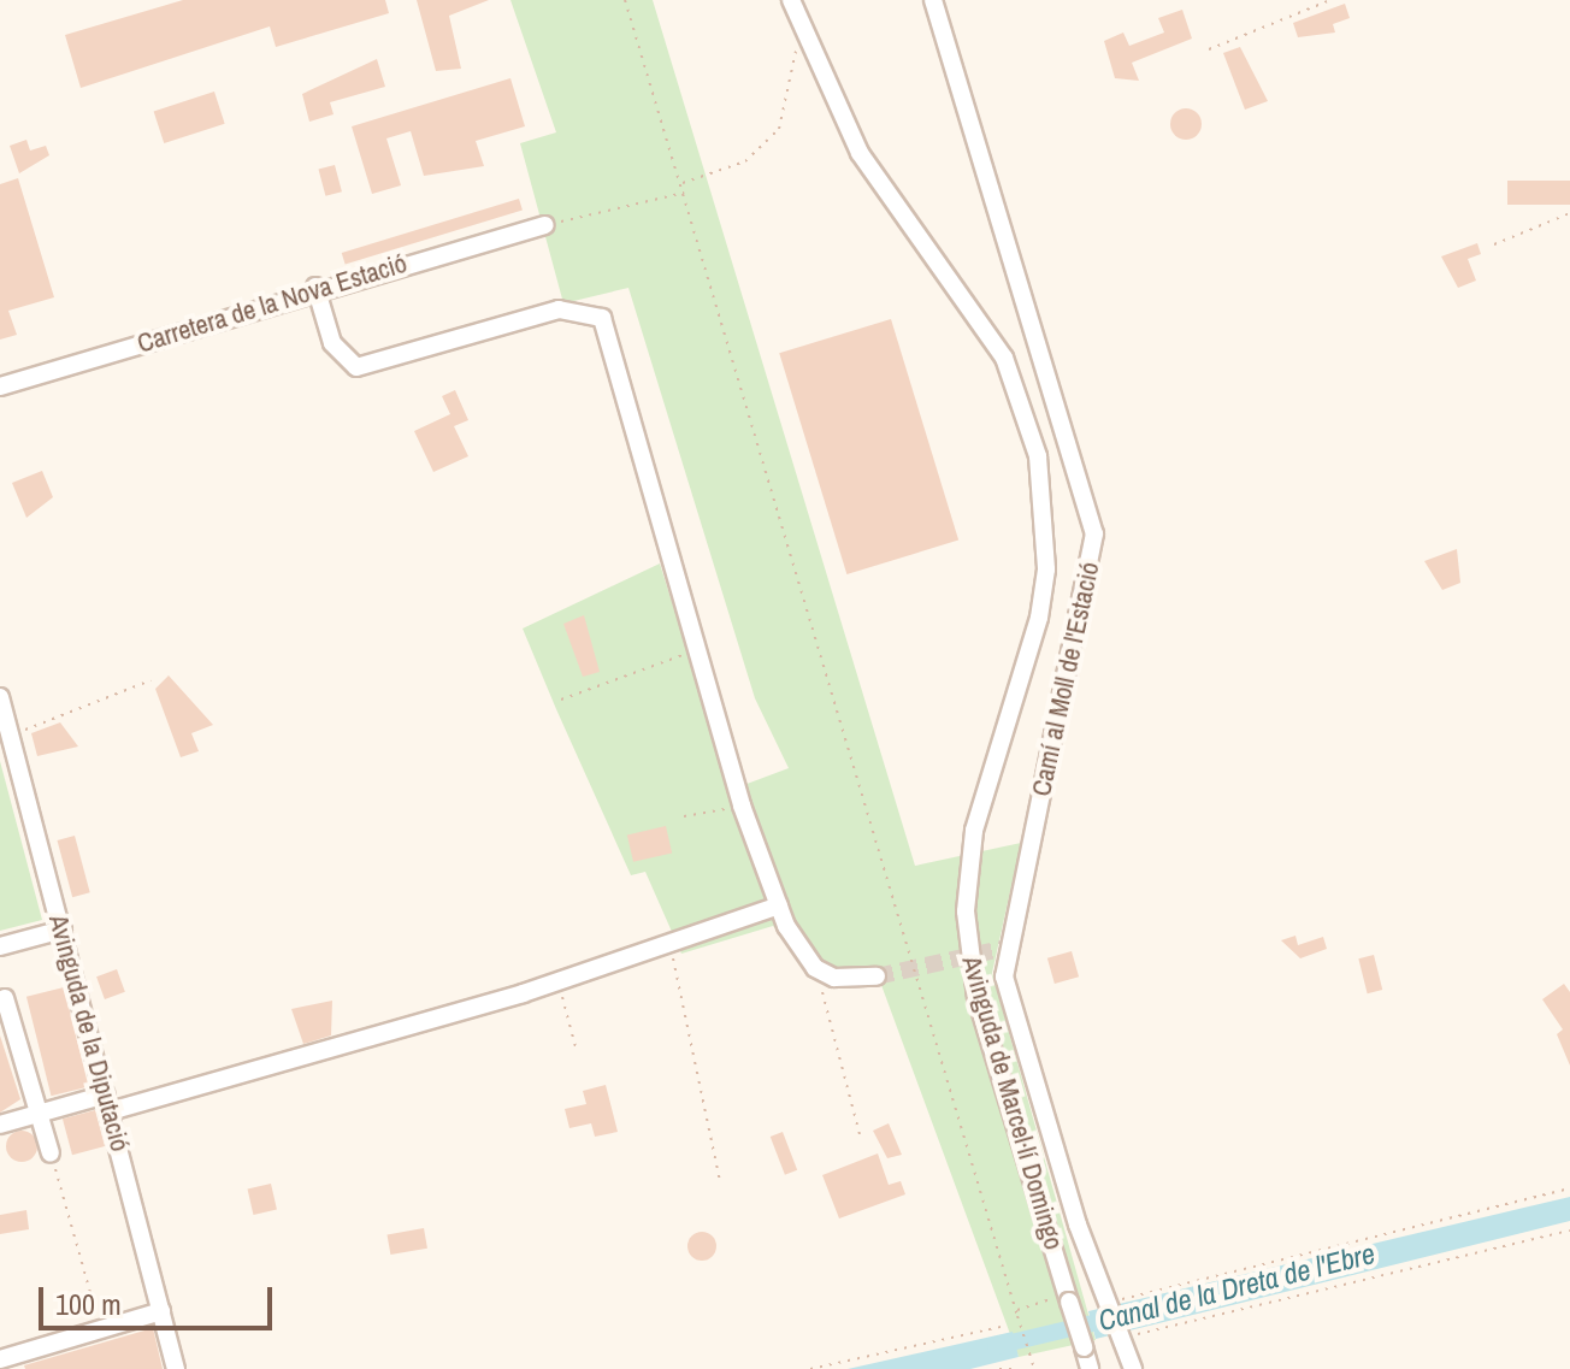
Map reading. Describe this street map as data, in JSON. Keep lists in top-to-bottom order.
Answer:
{
  "streets": {
    "street": [
      "Carretera de la Nova Estació",
      "Camí al Moll de l'Estació",
      "Avinguda de la Diputació",
      "Avinguda de Marcel·lí Domingo"
    ]
  },
  "water": ["Canal de la Dreta de l'Ebre"],
  "scale_bar": "100 m"
}
